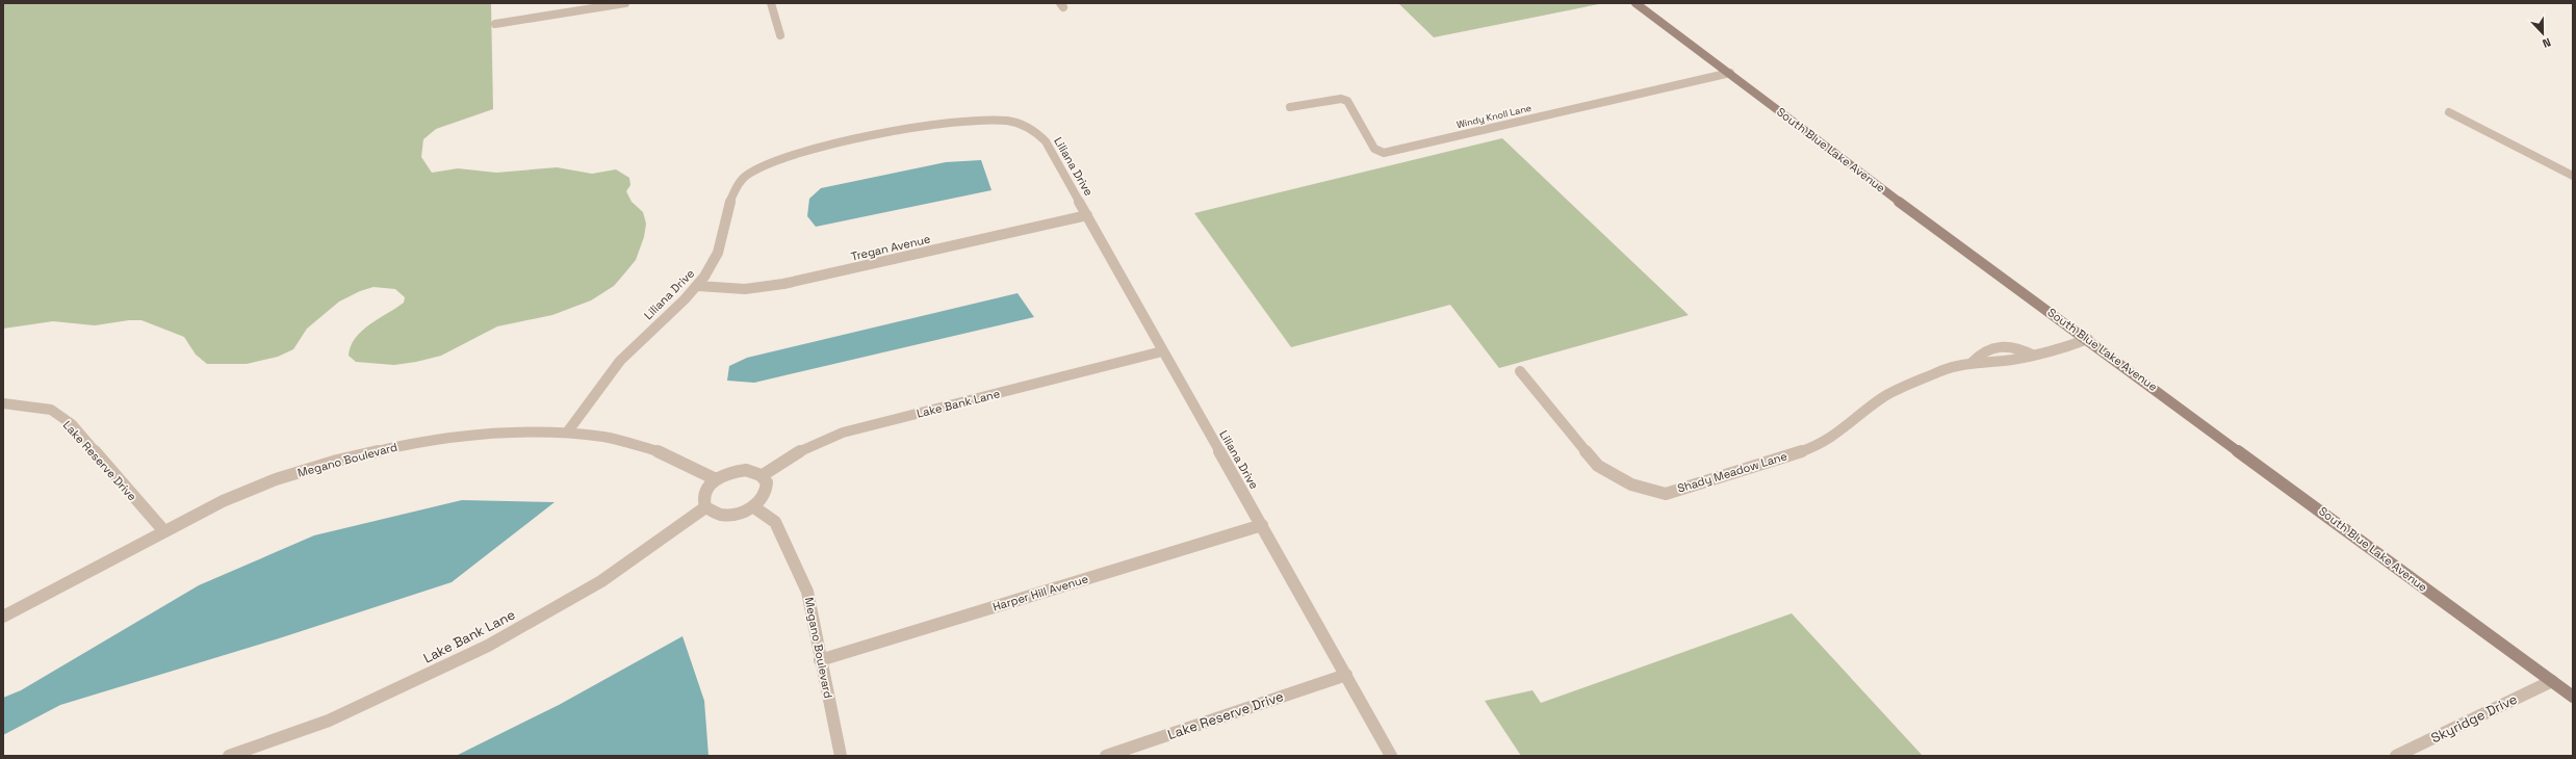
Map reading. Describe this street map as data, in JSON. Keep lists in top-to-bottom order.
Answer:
{
  "streets": {
    "main road": ["South Blue Lake Avenue"],
    "street": [
      "Windy Knoll Lane",
      "Liliana Drive",
      "Tregan Avenue",
      "Lake Bank Lane",
      "Megano Boulevard",
      "Lake Reserve Drive",
      "Shady Meadow Lane",
      "Harper Hill Avenue",
      "Skyridge Drive"
    ]
  },
  "crossings": [
    ["Windy Knoll Lane", "South Blue Lake Avenue"],
    ["South Blue Lake Avenue", "Shady Meadow Lane"],
    ["South Blue Lake Avenue", "Skyridge Drive"],
    ["Liliana Drive", "Tregan Avenue"],
    ["Liliana Drive", "Lake Bank Lane"],
    ["Liliana Drive", "Megano Boulevard"],
    ["Liliana Drive", "Lake Reserve Drive"],
    ["Liliana Drive", "Harper Hill Avenue"],
    ["Lake Bank Lane", "Megano Boulevard"],
    ["Megano Boulevard", "Lake Reserve Drive"],
    ["Megano Boulevard", "Harper Hill Avenue"]
  ],
  "north": "bottom"
}
